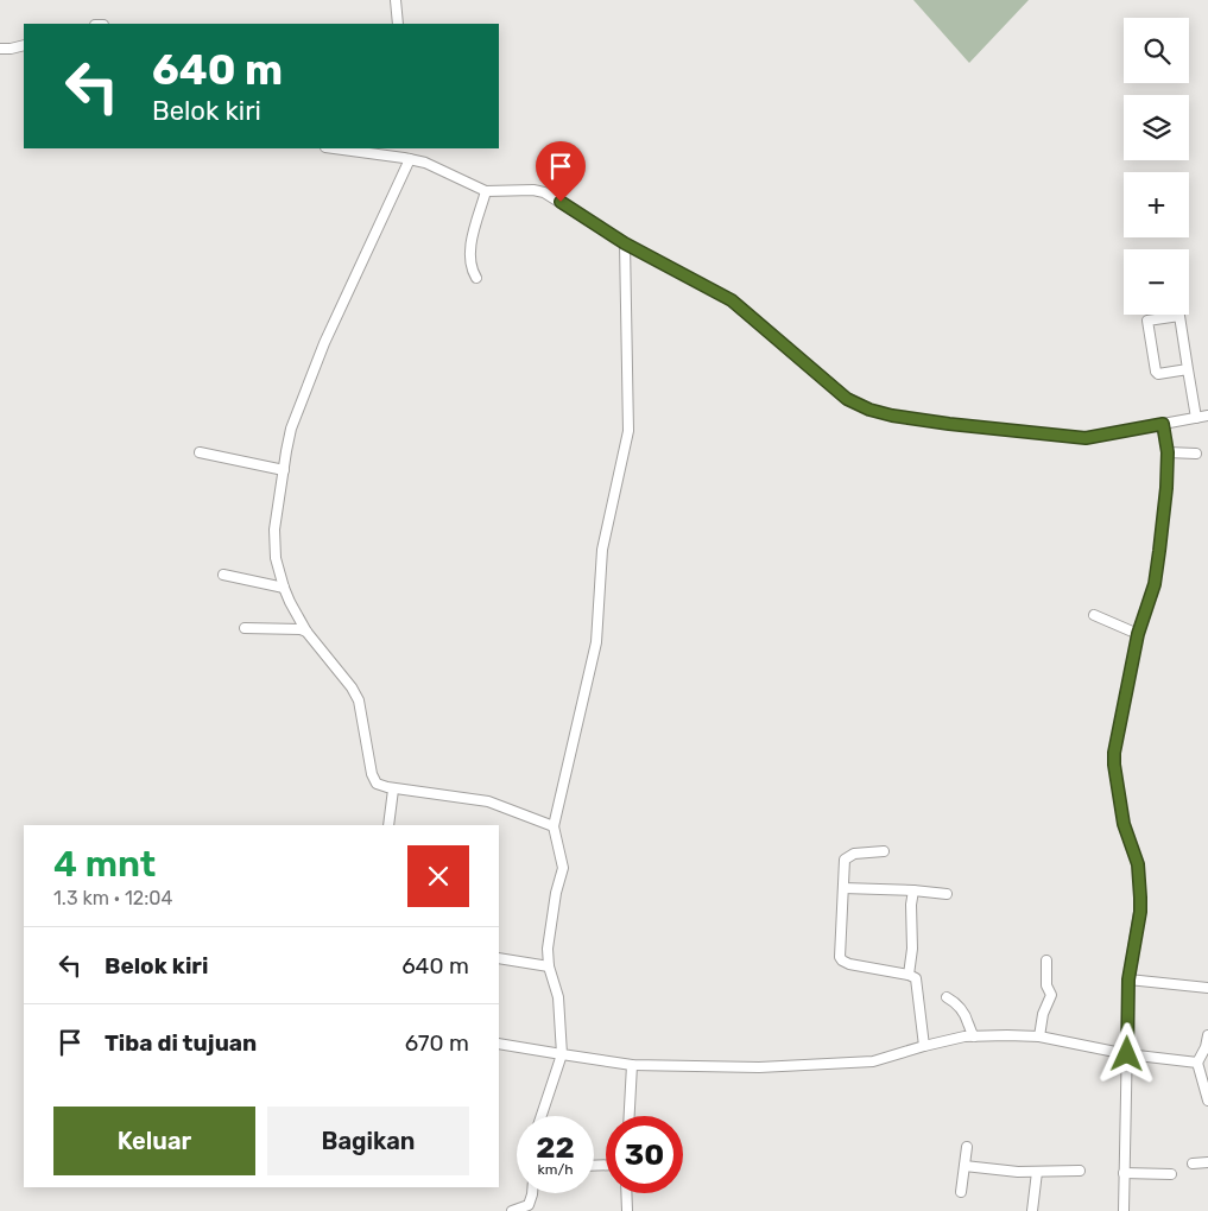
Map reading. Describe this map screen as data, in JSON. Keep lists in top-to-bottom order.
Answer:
{
  "page": {
    "map_buttons": ["+", "−"],
    "turn": ["640 m", "Belok kiri"],
    "heading": ["4 mnt", "1.3 km · 12:04"],
    "list": [
      {
        "name": "Belok kiri",
        "value": "640 m"
      },
      {
        "name": "Tiba di tujuan",
        "value": "670 m"
      }
    ],
    "buttons": ["Keluar", "Bagikan"],
    "speed": "22 km/h",
    "limit": "30"
  }
}
